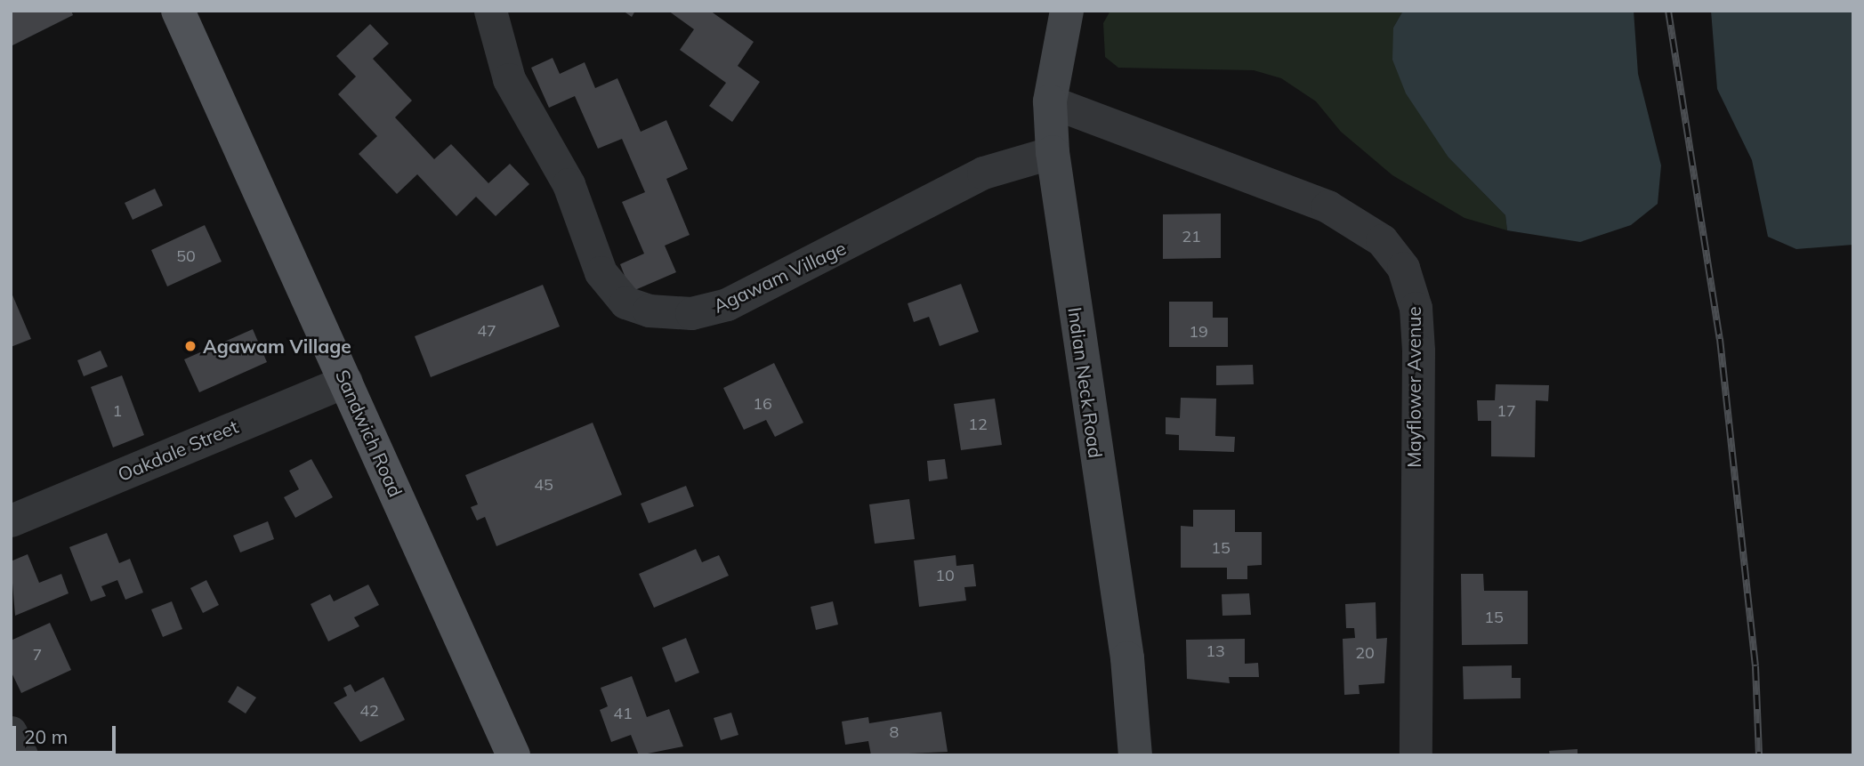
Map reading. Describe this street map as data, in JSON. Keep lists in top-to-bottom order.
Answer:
{
  "streets": {
    "main road": ["Sandwich Road"],
    "street": [
      "Agawam Village",
      "Indian Neck Road",
      "Mayflower Avenue",
      "Oakdale Street"
    ]
  },
  "crossings": [
    ["Agawam Village", "Indian Neck Road"],
    ["Indian Neck Road", "Mayflower Avenue"],
    ["Sandwich Road", "Oakdale Street"]
  ],
  "places": ["Agawam Village"],
  "house_numbers": [
    "21",
    "50",
    "47",
    "19",
    "16",
    "1",
    "17",
    "12",
    "45",
    "15",
    "10",
    "15",
    "13",
    "20",
    "7",
    "42",
    "41",
    "8"
  ],
  "scale_bar": "20 m"
}
